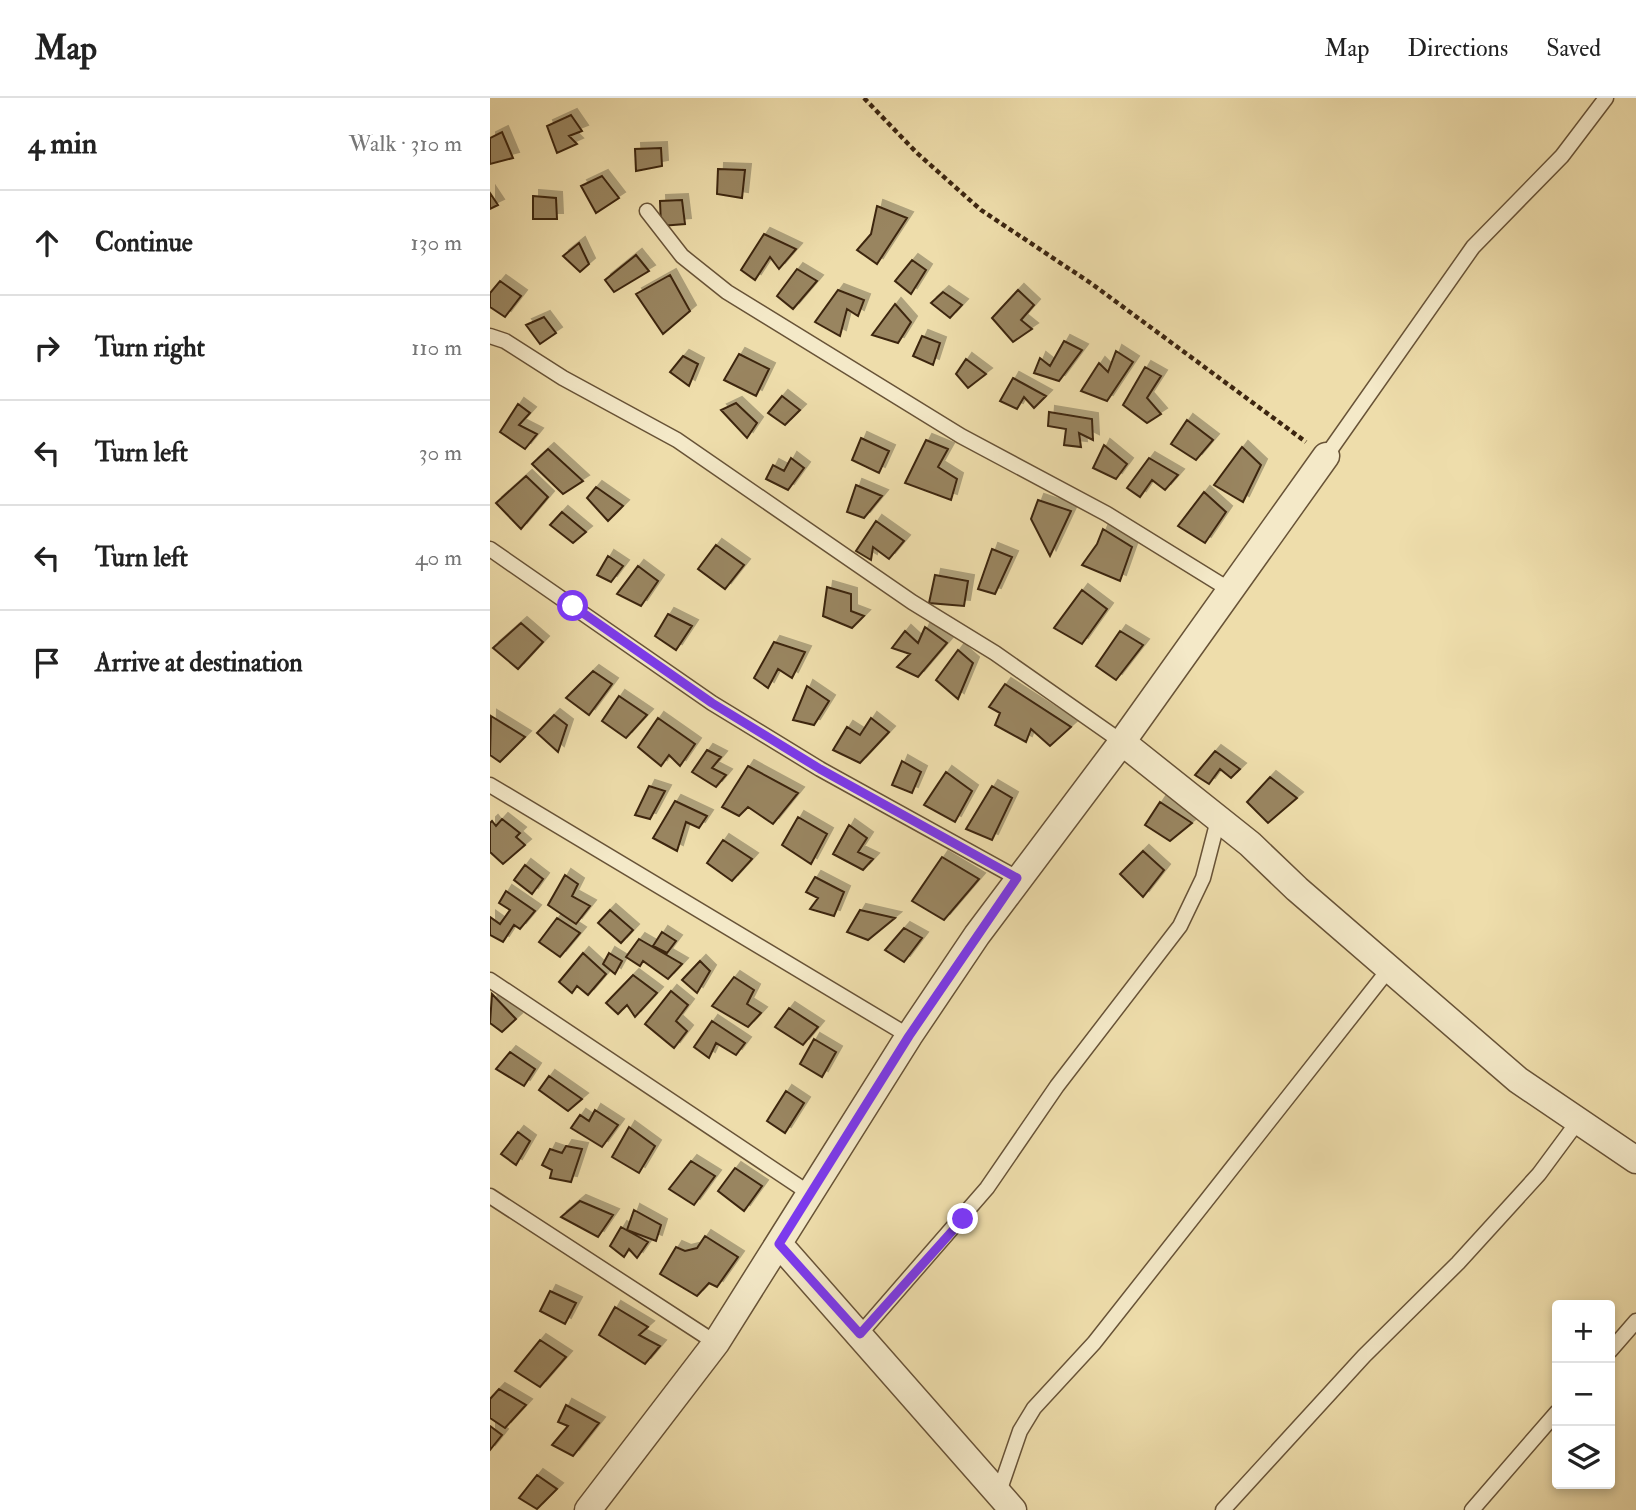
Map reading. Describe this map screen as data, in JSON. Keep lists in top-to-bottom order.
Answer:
{
  "page": {
    "header": "Map",
    "nav": ["Map", "Directions", "Saved"],
    "heading": ["4 min", "Walk · 310 m"],
    "list": [
      ["Continue", "130 m"],
      ["Turn right", "110 m"],
      ["Turn left", "30 m"],
      ["Turn left", "40 m"],
      "Arrive at destination"
    ],
    "map_buttons": ["+", "−"]
  }
}
